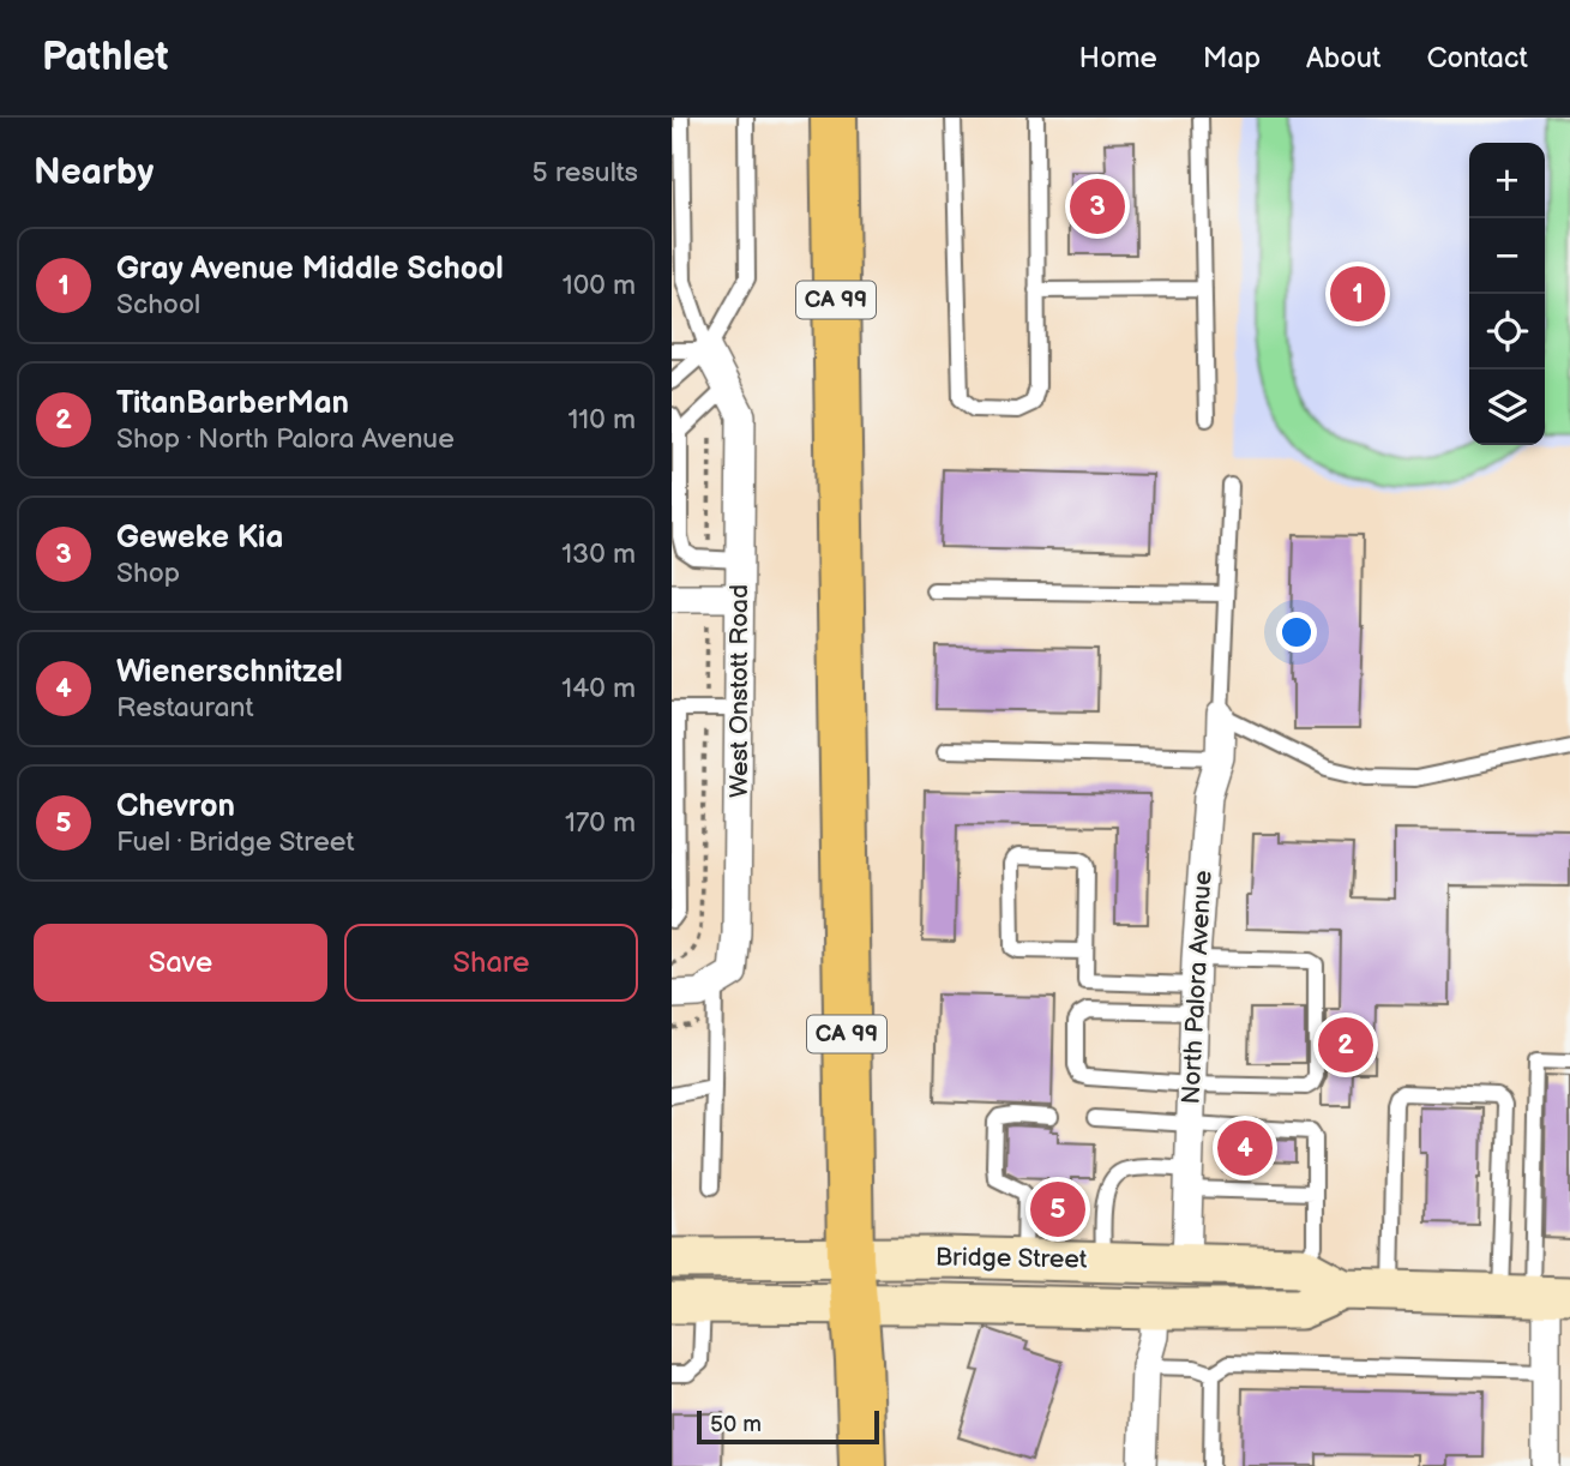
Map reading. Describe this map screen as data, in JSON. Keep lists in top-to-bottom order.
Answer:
{
  "streets": {
    "highway": ["CA 99"],
    "main road": ["Bridge Street"],
    "street": ["West Onstott Road", "North Palora Avenue"]
  },
  "crossings": [
    ["CA 99", "Bridge Street"],
    ["North Palora Avenue", "Bridge Street"]
  ],
  "scale_bar": "50 m",
  "page": {
    "header": "Pathlet",
    "nav": [
      "Home",
      "Map",
      "About",
      "Contact"
    ],
    "heading": ["Nearby", "5 results"],
    "map_buttons": ["+", "−"],
    "pins": [
      "3",
      "1",
      "2",
      "4",
      "5"
    ],
    "list": [
      {
        "mark": "1",
        "name": "Gray Avenue Middle School",
        "note": "School",
        "value": "100 m"
      },
      {
        "mark": "2",
        "name": "TitanBarberMan",
        "note": "Shop · North Palora Avenue",
        "value": "110 m"
      },
      {
        "mark": "3",
        "name": "Geweke Kia",
        "note": "Shop",
        "value": "130 m"
      },
      {
        "mark": "4",
        "name": "Wienerschnitzel",
        "note": "Restaurant",
        "value": "140 m"
      },
      {
        "mark": "5",
        "name": "Chevron",
        "note": "Fuel · Bridge Street",
        "value": "170 m"
      }
    ],
    "buttons": ["Save", "Share"],
    "scale": "50 m"
  }
}
